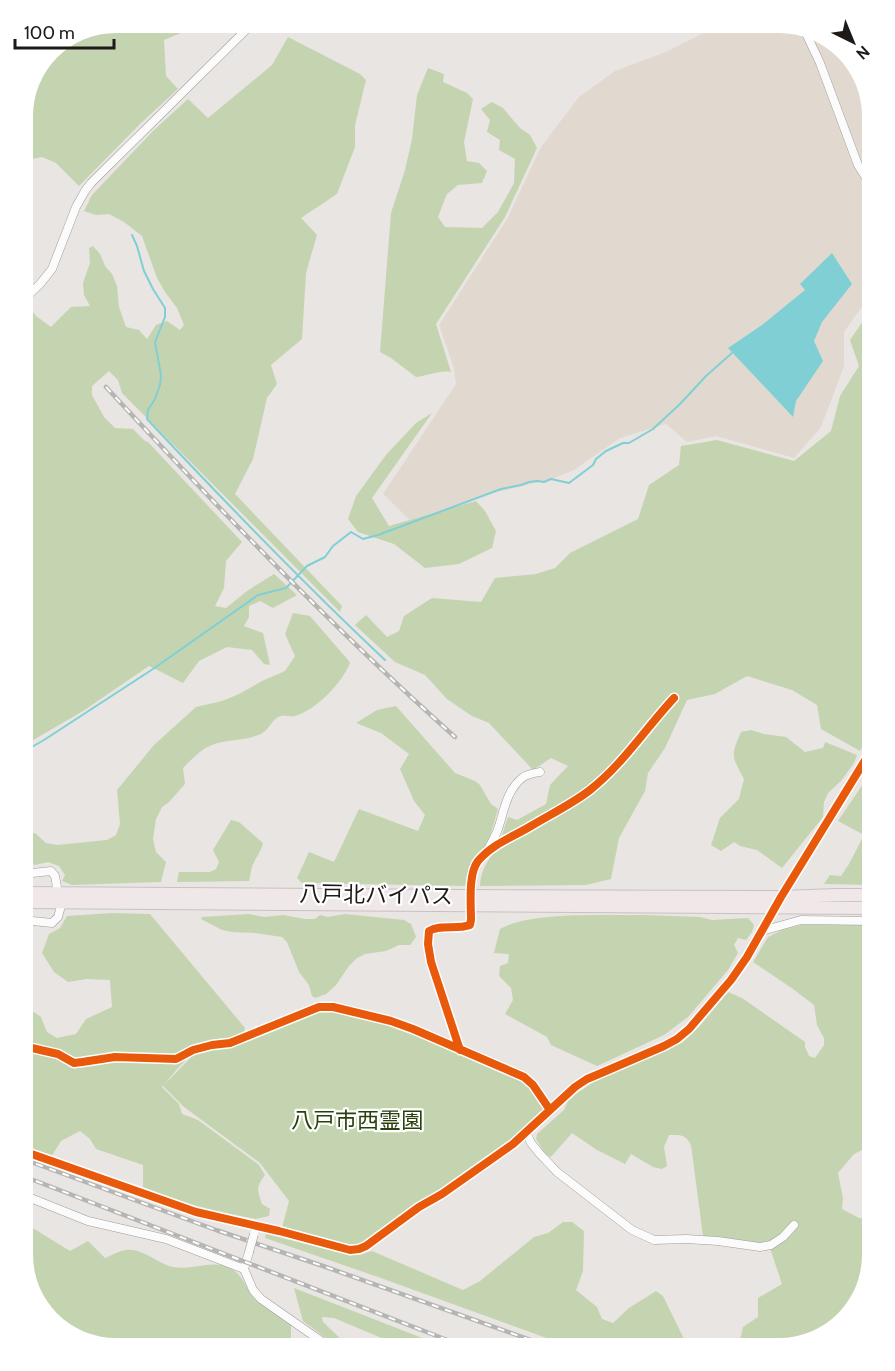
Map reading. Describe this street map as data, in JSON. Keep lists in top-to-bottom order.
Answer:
{
  "streets": {
    "highway": ["八戸北バイパス"]
  },
  "parks": ["八戸市西霊園"],
  "scale_bar": "100 m",
  "north": "bottom right"
}
